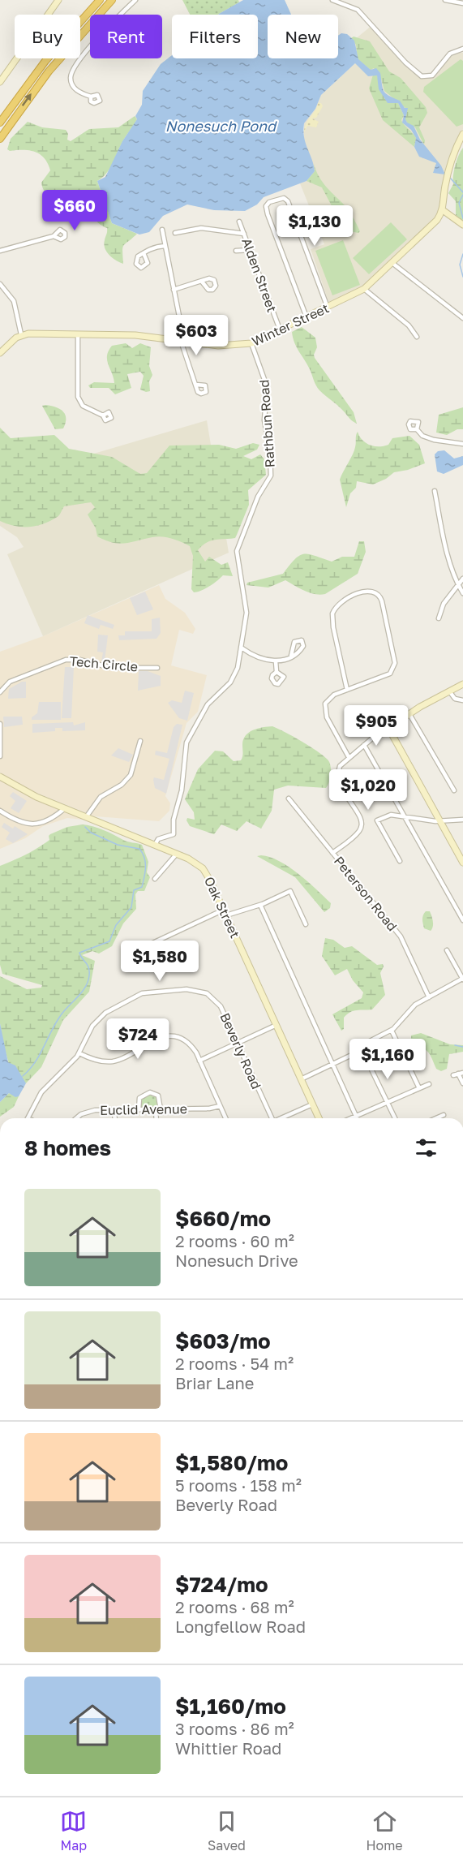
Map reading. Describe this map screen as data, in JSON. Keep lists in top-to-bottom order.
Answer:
{
  "streets": {
    "street": [
      "Alden Street",
      "Winter Street",
      "Rathbun Road",
      "Tech Circle",
      "Peterson Road",
      "Oak Street",
      "Beverly Road",
      "Euclid Avenue"
    ]
  },
  "crossings": [
    ["Alden Street", "Winter Street"],
    ["Winter Street", "Rathbun Road"],
    ["Rathbun Road", "Oak Street"]
  ],
  "water": ["Nonesuch Pond"],
  "page": {
    "chip": [
      "Buy",
      "Rent",
      "Filters",
      "New"
    ],
    "price": [
      "$660",
      "$1,130",
      "$603",
      "$905",
      "$1,020",
      "$1,580",
      "$724",
      "$1,160"
    ],
    "heading": "8 homes",
    "list": [
      {
        "name": "$660/mo",
        "note": "2 rooms · 60 m² · Nonesuch Drive"
      },
      {
        "name": "$603/mo",
        "note": "2 rooms · 54 m² · Briar Lane"
      },
      {
        "name": "$1,580/mo",
        "note": "5 rooms · 158 m² · Beverly Road"
      },
      {
        "name": "$724/mo",
        "note": "2 rooms · 68 m² · Longfellow Road"
      },
      {
        "name": "$1,160/mo",
        "note": "3 rooms · 86 m² · Whittier Road"
      }
    ],
    "tabs": ["Map", "Saved", "Home"]
  }
}
